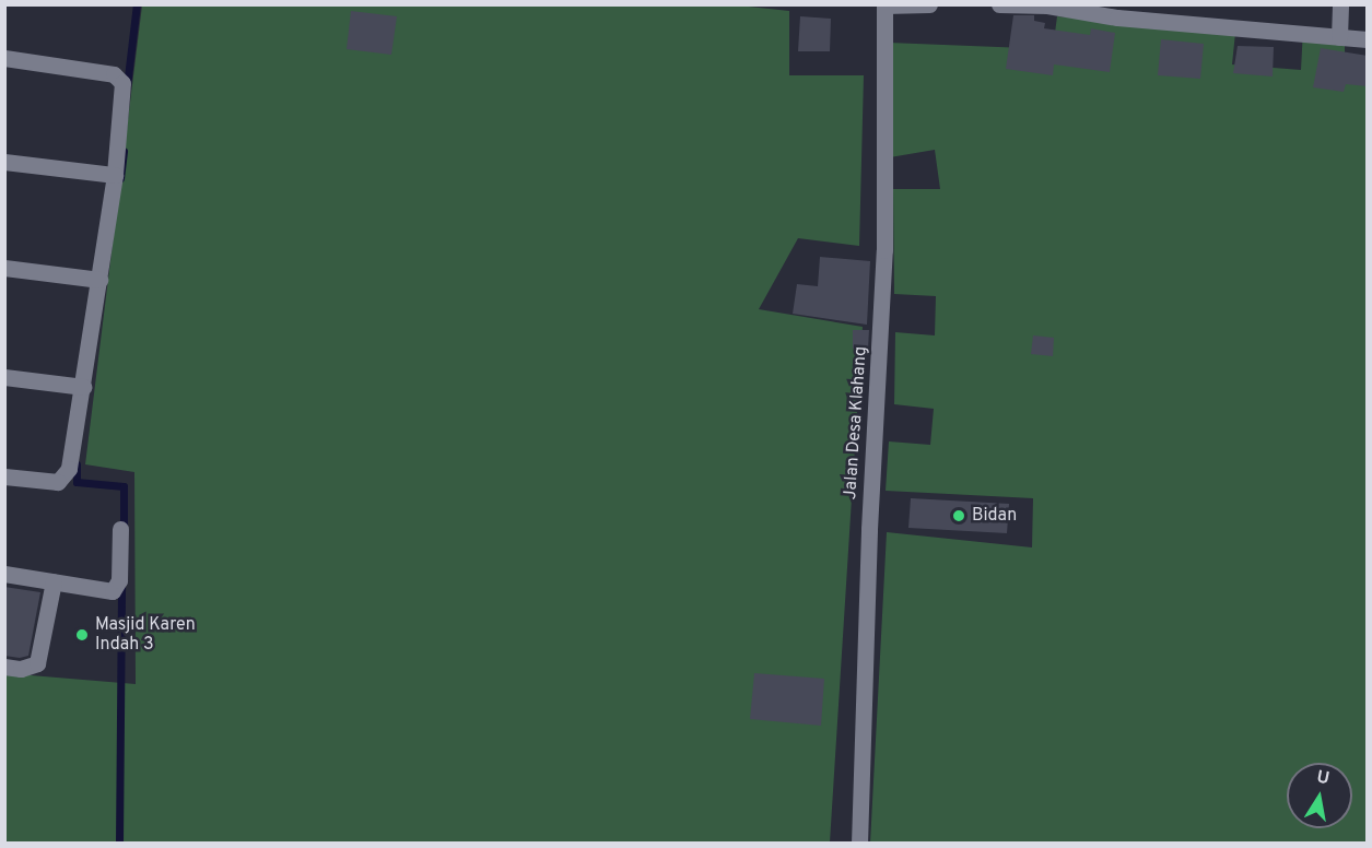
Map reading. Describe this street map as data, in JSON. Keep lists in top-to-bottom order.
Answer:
{
  "streets": {
    "street": ["Jalan Desa Klahang"]
  },
  "places": ["Bidan", "Masjid Karen Indah 3"],
  "north": "top"
}
